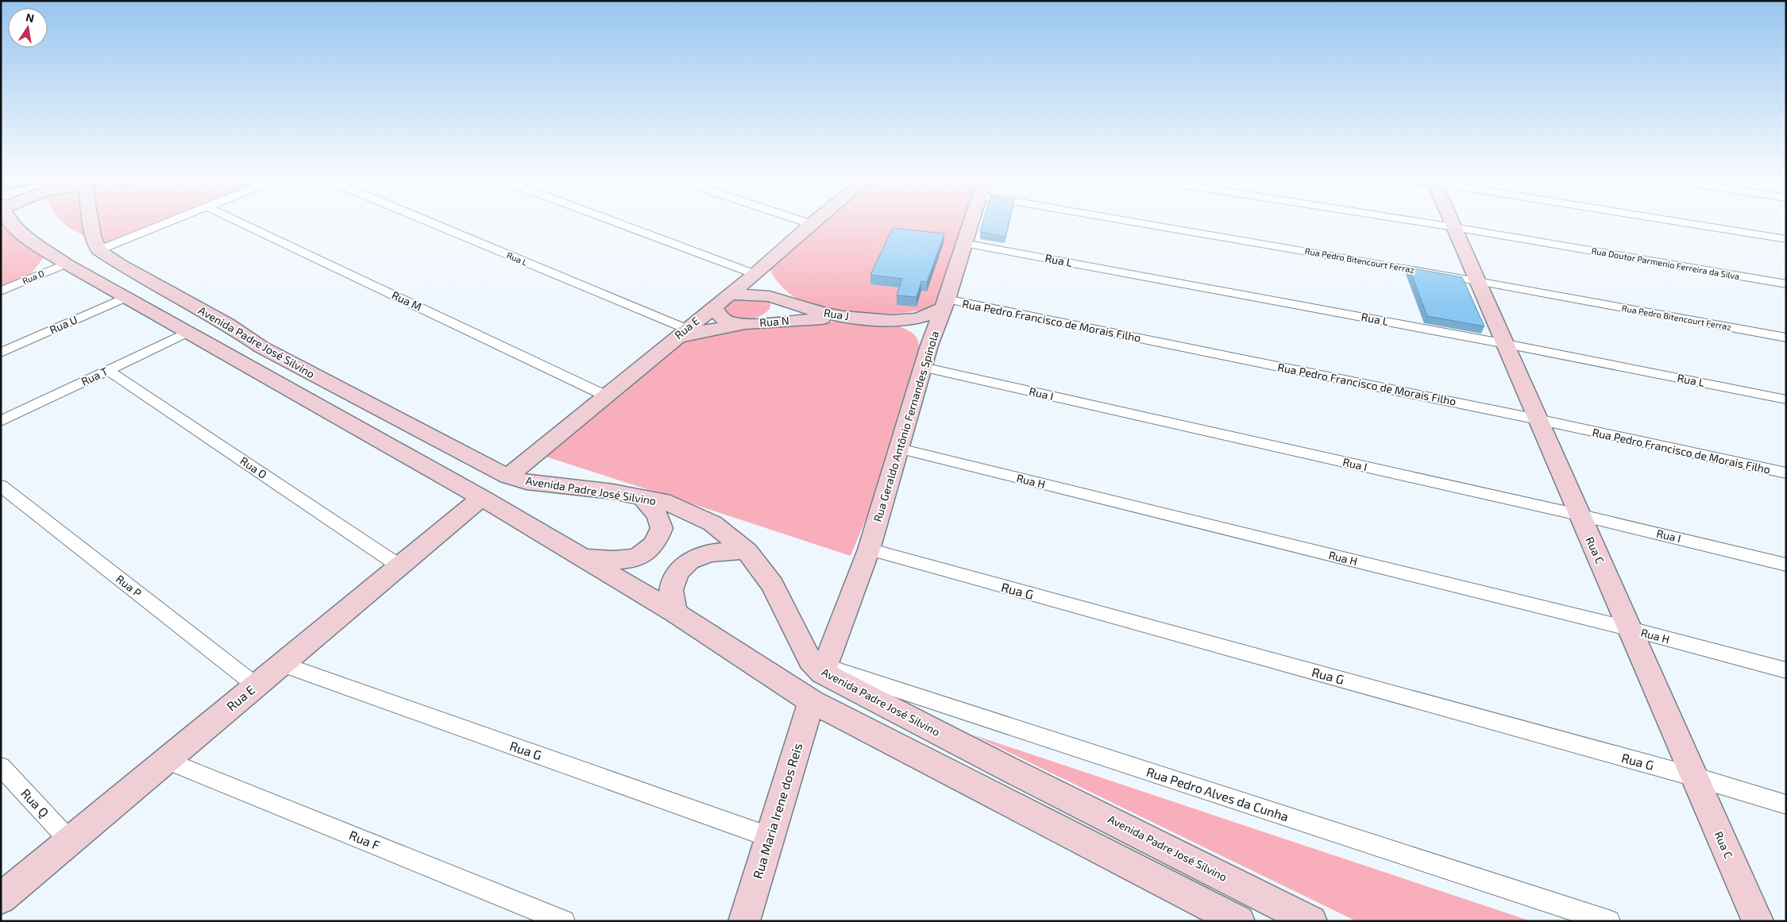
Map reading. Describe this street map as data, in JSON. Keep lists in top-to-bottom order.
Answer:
{
  "streets": {
    "main road": [
      "Rua J",
      "Rua N",
      "Rua E",
      "Avenida Padre José Silvino",
      "Rua Geraldo Antônio Fernandes Spínola",
      "Rua C",
      "Rua Maria Irene dos Reis"
    ],
    "street": [
      "Rua L",
      "Rua Pedro Bitencourt Ferraz",
      "Rua Doutor Parmenio Ferreira da Silva",
      "Rua D",
      "Rua M",
      "Rua Pedro Francisco de Morais Filho",
      "Rua U",
      "Rua T",
      "Rua I",
      "Rua O",
      "Rua H",
      "Rua P",
      "Rua G",
      "Rua Pedro Alves da Cunha",
      "Rua Q",
      "Rua F"
    ]
  },
  "crossings": [
    ["Rua L", "Rua E"],
    ["Rua L", "Rua Geraldo Antônio Fernandes Spínola"],
    ["Rua L", "Rua C"],
    ["Rua Pedro Bitencourt Ferraz", "Rua C"],
    ["Rua Doutor Parmenio Ferreira da Silva", "Rua C"],
    ["Rua M", "Rua E"],
    ["Rua J", "Rua Pedro Francisco de Morais Filho"],
    ["Rua J", "Rua N"],
    ["Rua J", "Rua E"],
    ["Rua J", "Rua Geraldo Antônio Fernandes Spínola"],
    ["Rua Pedro Francisco de Morais Filho", "Rua Geraldo Antônio Fernandes Spínola"],
    ["Rua Pedro Francisco de Morais Filho", "Rua C"],
    ["Rua N", "Rua E"],
    ["Rua E", "Avenida Padre José Silvino"],
    ["Rua E", "Rua O"],
    ["Rua E", "Rua P"],
    ["Rua E", "Rua G"],
    ["Rua E", "Rua Q"],
    ["Rua E", "Rua F"],
    ["Avenida Padre José Silvino", "Rua Geraldo Antônio Fernandes Spínola"],
    ["Avenida Padre José Silvino", "Rua Pedro Alves da Cunha"],
    ["Rua T", "Rua O"],
    ["Rua I", "Rua Geraldo Antônio Fernandes Spínola"],
    ["Rua I", "Rua C"],
    ["Rua Geraldo Antônio Fernandes Spínola", "Rua H"],
    ["Rua Geraldo Antônio Fernandes Spínola", "Rua G"],
    ["Rua Geraldo Antônio Fernandes Spínola", "Rua Pedro Alves da Cunha"],
    ["Rua H", "Rua C"],
    ["Rua C", "Rua G"],
    ["Rua G", "Rua Maria Irene dos Reis"]
  ],
  "north": "top"
}
